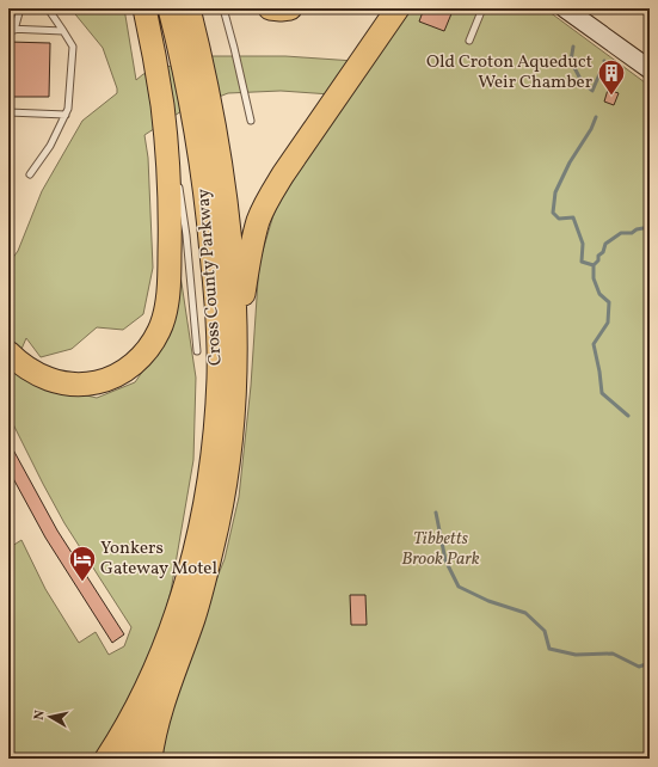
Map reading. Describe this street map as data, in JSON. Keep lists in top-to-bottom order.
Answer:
{
  "streets": {
    "highway": ["Cross County Parkway"]
  },
  "parks": ["Tibbetts Brook Park"],
  "places": {
    "building": ["Old Croton Aqueduct Weir Chamber"],
    "hotel": ["Yonkers Gateway Motel"]
  },
  "north": "left"
}
